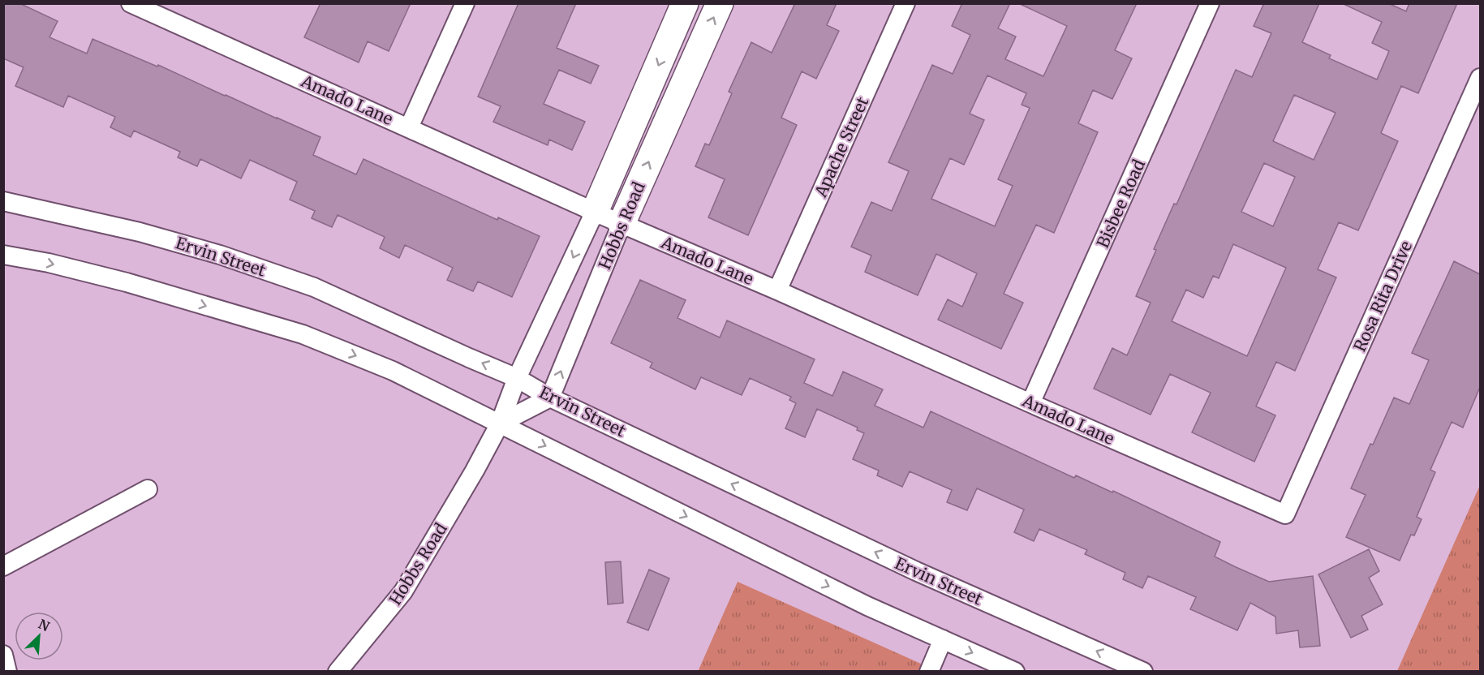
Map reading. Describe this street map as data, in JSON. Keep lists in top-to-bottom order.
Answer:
{
  "streets": {
    "street": [
      "Amado Lane",
      "Apache Street",
      "Bisbee Road",
      "Hobbs Road",
      "Ervin Street",
      "Rosa Rita Drive"
    ]
  },
  "crossings": [
    ["Amado Lane", "Apache Street"],
    ["Amado Lane", "Bisbee Road"],
    ["Amado Lane", "Hobbs Road"],
    ["Amado Lane", "Rosa Rita Drive"],
    ["Hobbs Road", "Ervin Street"]
  ],
  "north": "top right"
}
